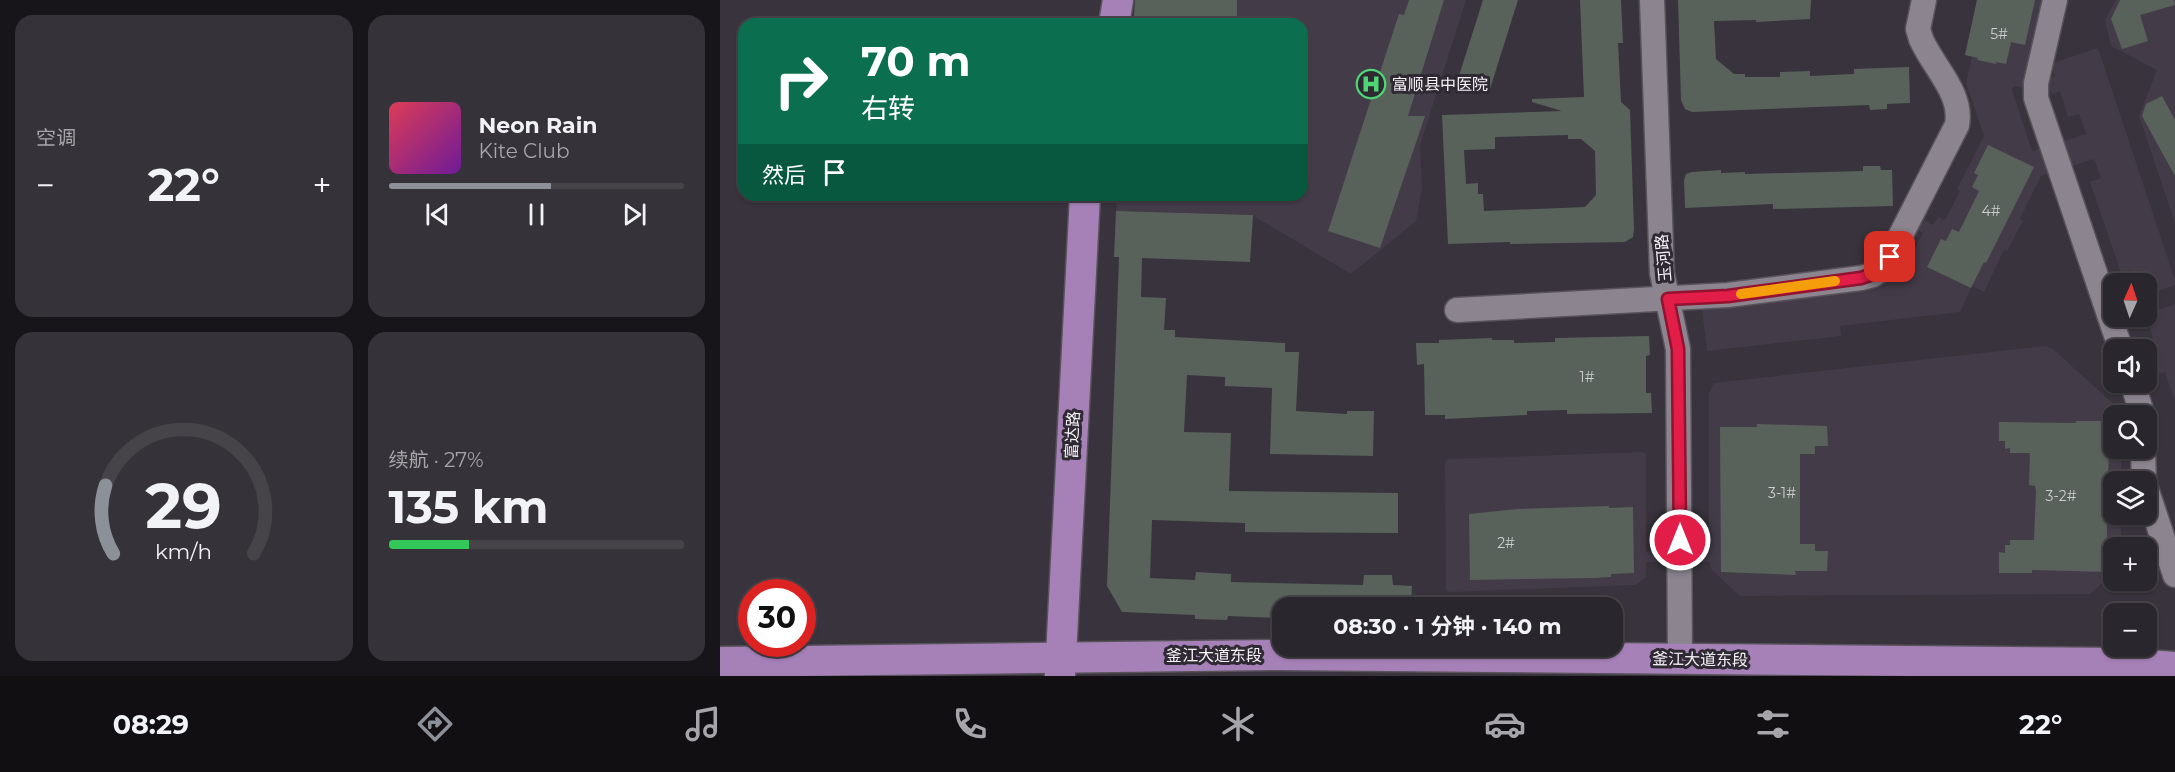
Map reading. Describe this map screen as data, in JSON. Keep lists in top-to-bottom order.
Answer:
{
  "streets": {
    "main road": ["富达路", "釜江大道东段"],
    "street": ["玉河路"]
  },
  "crossings": [
    ["玉河路", "釜江大道东段"],
    ["富达路", "釜江大道东段"]
  ],
  "places": {
    "hospital": ["富顺县中医院"]
  },
  "house_numbers": [
    "5#",
    "4#",
    "1#",
    "3-1#",
    "3-2#",
    "2#"
  ],
  "north": "top",
  "page": {
    "tile": [
      "空调",
      ["续航 · 27%", "135 km"]
    ],
    "turn": ["70 m", "右转"],
    "song": ["Neon Rain", "Kite Club"],
    "then": "然后",
    "heat": ["−", "22°", "+"],
    "map_buttons": ["+", "−"],
    "limit": "30",
    "trip": "08:30 · 1 分钟 · 140 m",
    "tabs": ["08:29", "22°"],
    "gauge": ["29", "km/h"]
  }
}
